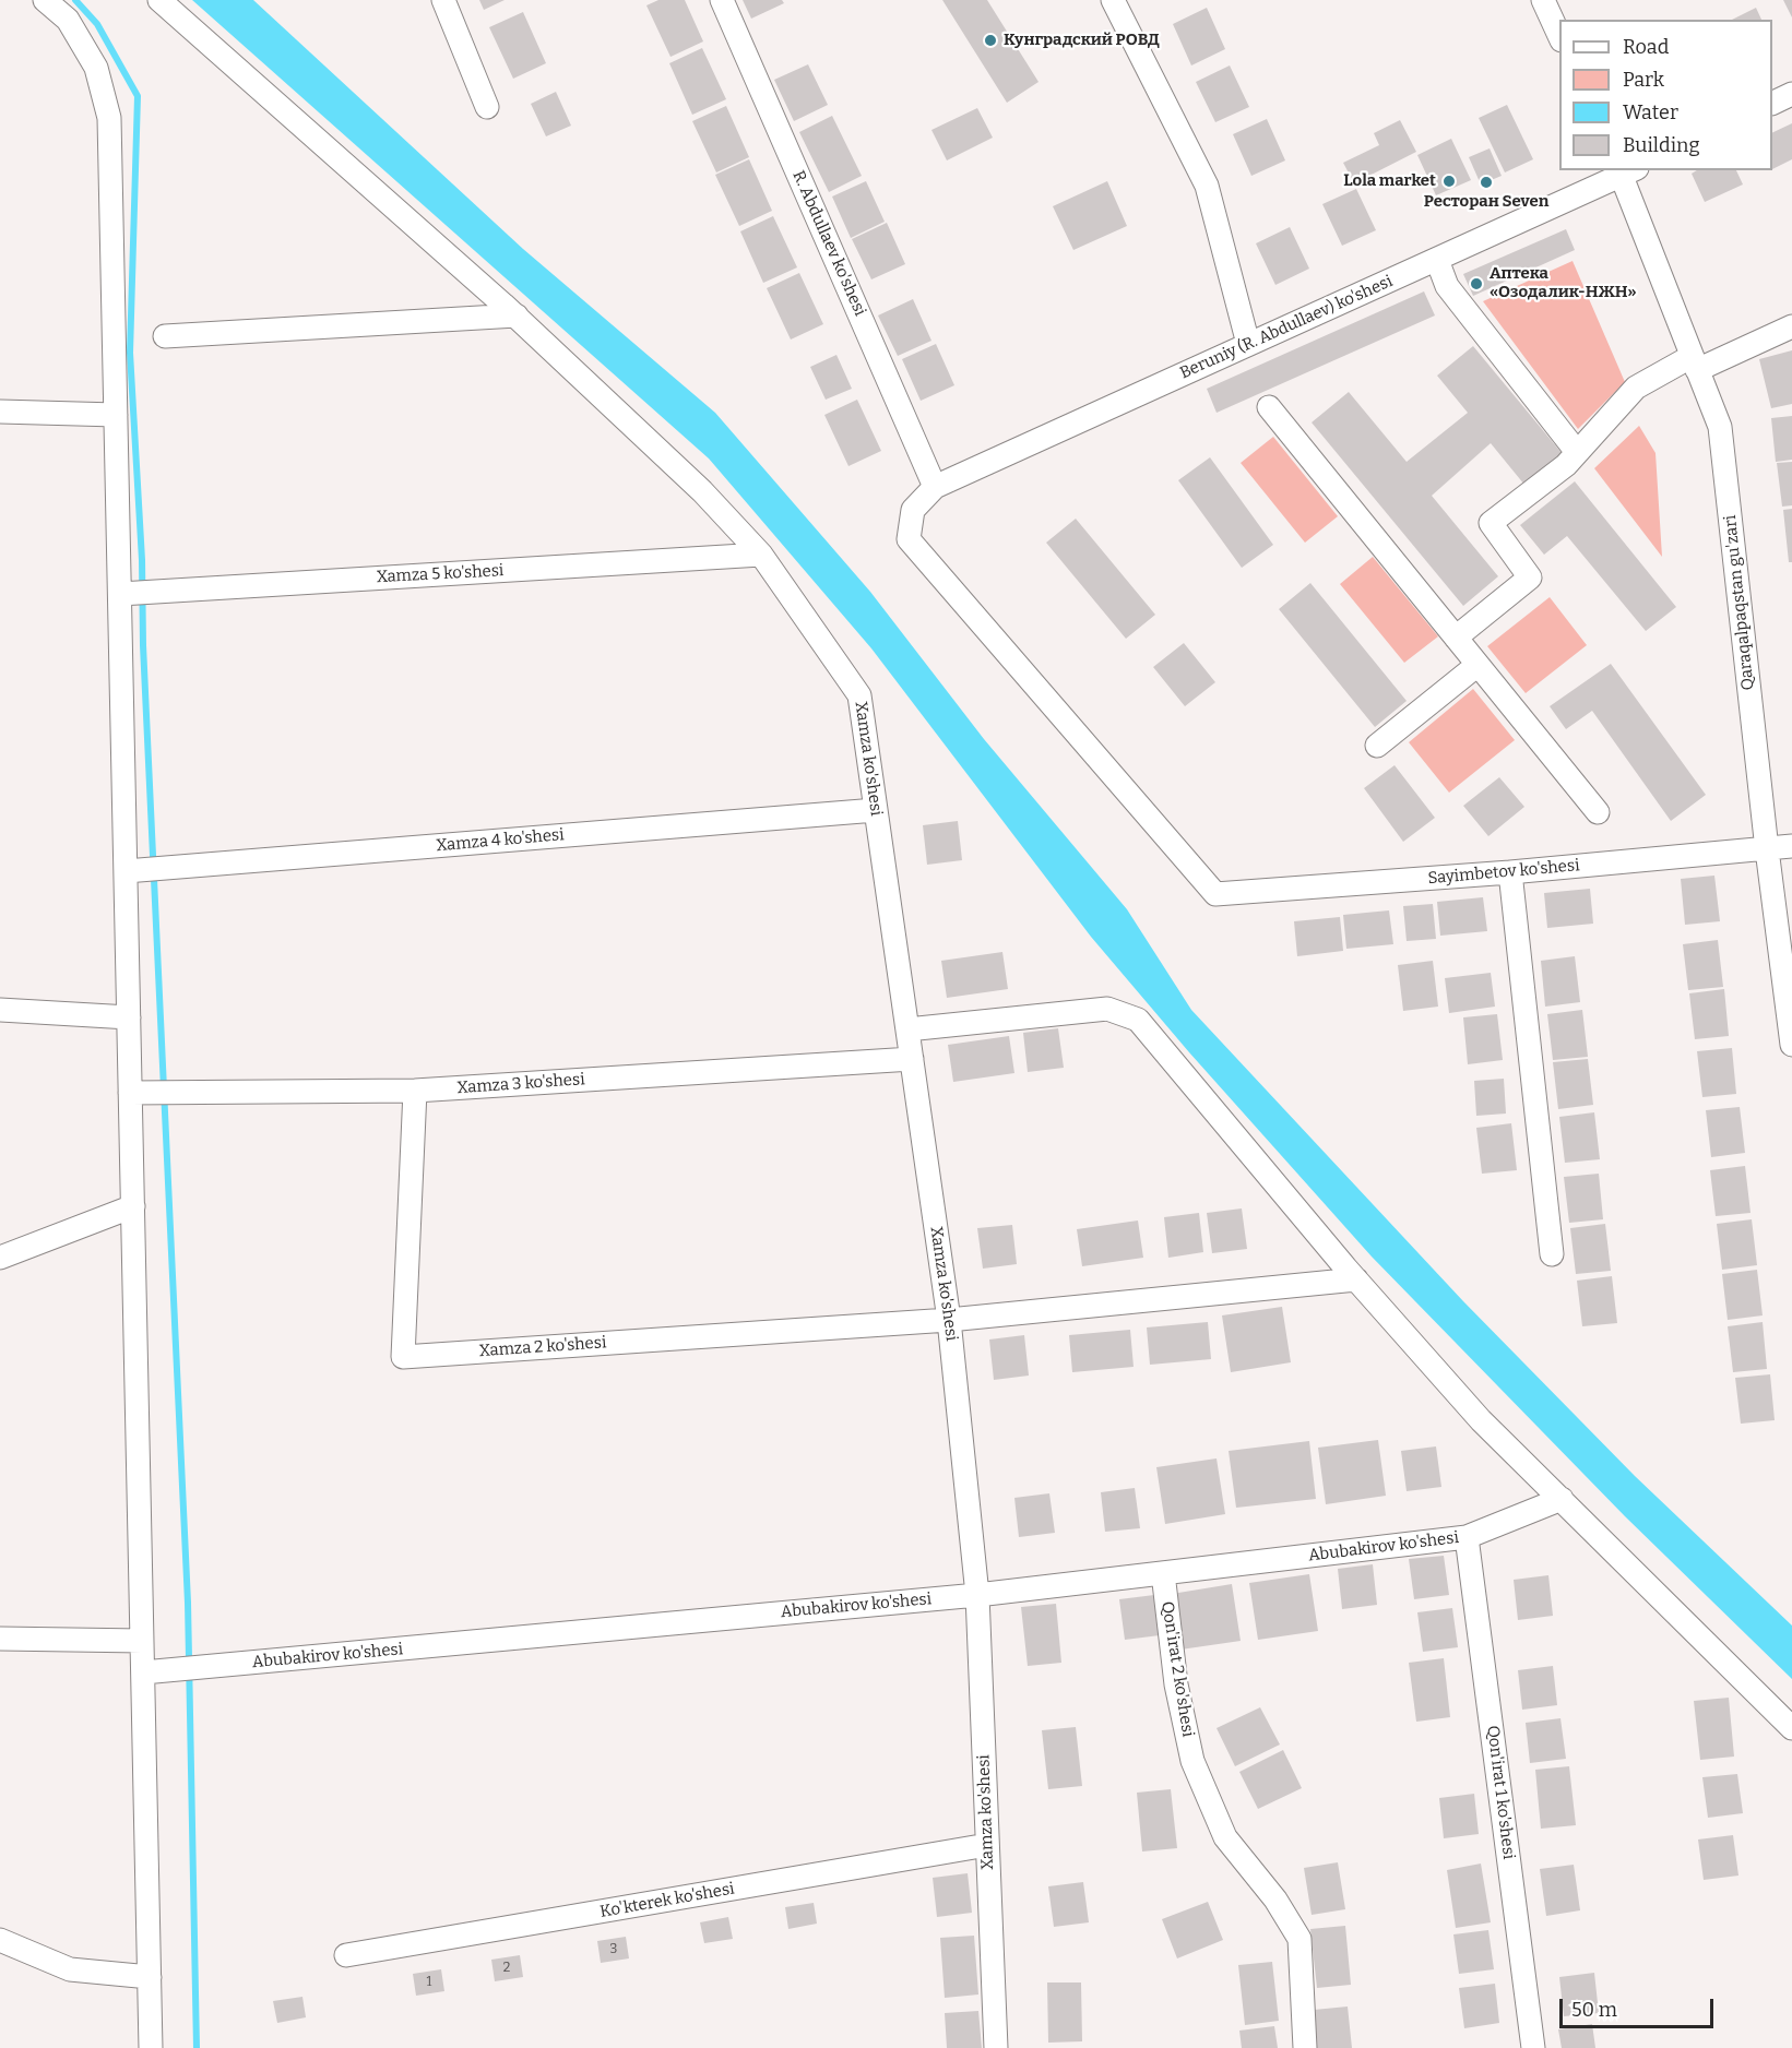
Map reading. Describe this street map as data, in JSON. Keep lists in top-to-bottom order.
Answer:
{
  "streets": {
    "street": [
      "R. Abdullaev ko'shesi",
      "Beruniy (R. Abdullaev) ko'shesi",
      "Xamza 5 ko'shesi",
      "Qaraqalpaqstan gu'zari",
      "Xamza ko'shesi",
      "Xamza 4 ko'shesi",
      "Sayimbetov ko'shesi",
      "Xamza 3 ko'shesi",
      "Xamza 2 ko'shesi",
      "Abubakirov ko'shesi",
      "Qon'irat 2 ko'shesi",
      "Qon'irat 1 ko'shesi",
      "Ko'kterek ko'shesi"
    ]
  },
  "crossings": [
    ["R. Abdullaev ko'shesi", "Beruniy (R. Abdullaev) ko'shesi"],
    ["R. Abdullaev ko'shesi", "Sayimbetov ko'shesi"],
    ["Beruniy (R. Abdullaev) ko'shesi", "Qaraqalpaqstan gu'zari"],
    ["Beruniy (R. Abdullaev) ko'shesi", "Sayimbetov ko'shesi"],
    ["Xamza 5 ko'shesi", "Xamza ko'shesi"],
    ["Qaraqalpaqstan gu'zari", "Sayimbetov ko'shesi"],
    ["Xamza ko'shesi", "Xamza 4 ko'shesi"],
    ["Xamza ko'shesi", "Xamza 3 ko'shesi"],
    ["Xamza ko'shesi", "Xamza 2 ko'shesi"],
    ["Xamza ko'shesi", "Abubakirov ko'shesi"],
    ["Xamza ko'shesi", "Ko'kterek ko'shesi"],
    ["Xamza 3 ko'shesi", "Xamza 2 ko'shesi"],
    ["Abubakirov ko'shesi", "Qon'irat 2 ko'shesi"],
    ["Abubakirov ko'shesi", "Qon'irat 1 ko'shesi"]
  ],
  "places": [
    "Кунградский РОВД",
    "Lola market",
    "Ресторан Seven",
    "Аптека «Озодалик-НЖН»"
  ],
  "house_numbers": ["3", "2", "1"],
  "legend": [
    "Road",
    "Park",
    "Water",
    "Building"
  ],
  "scale_bar": "50 m"
}
